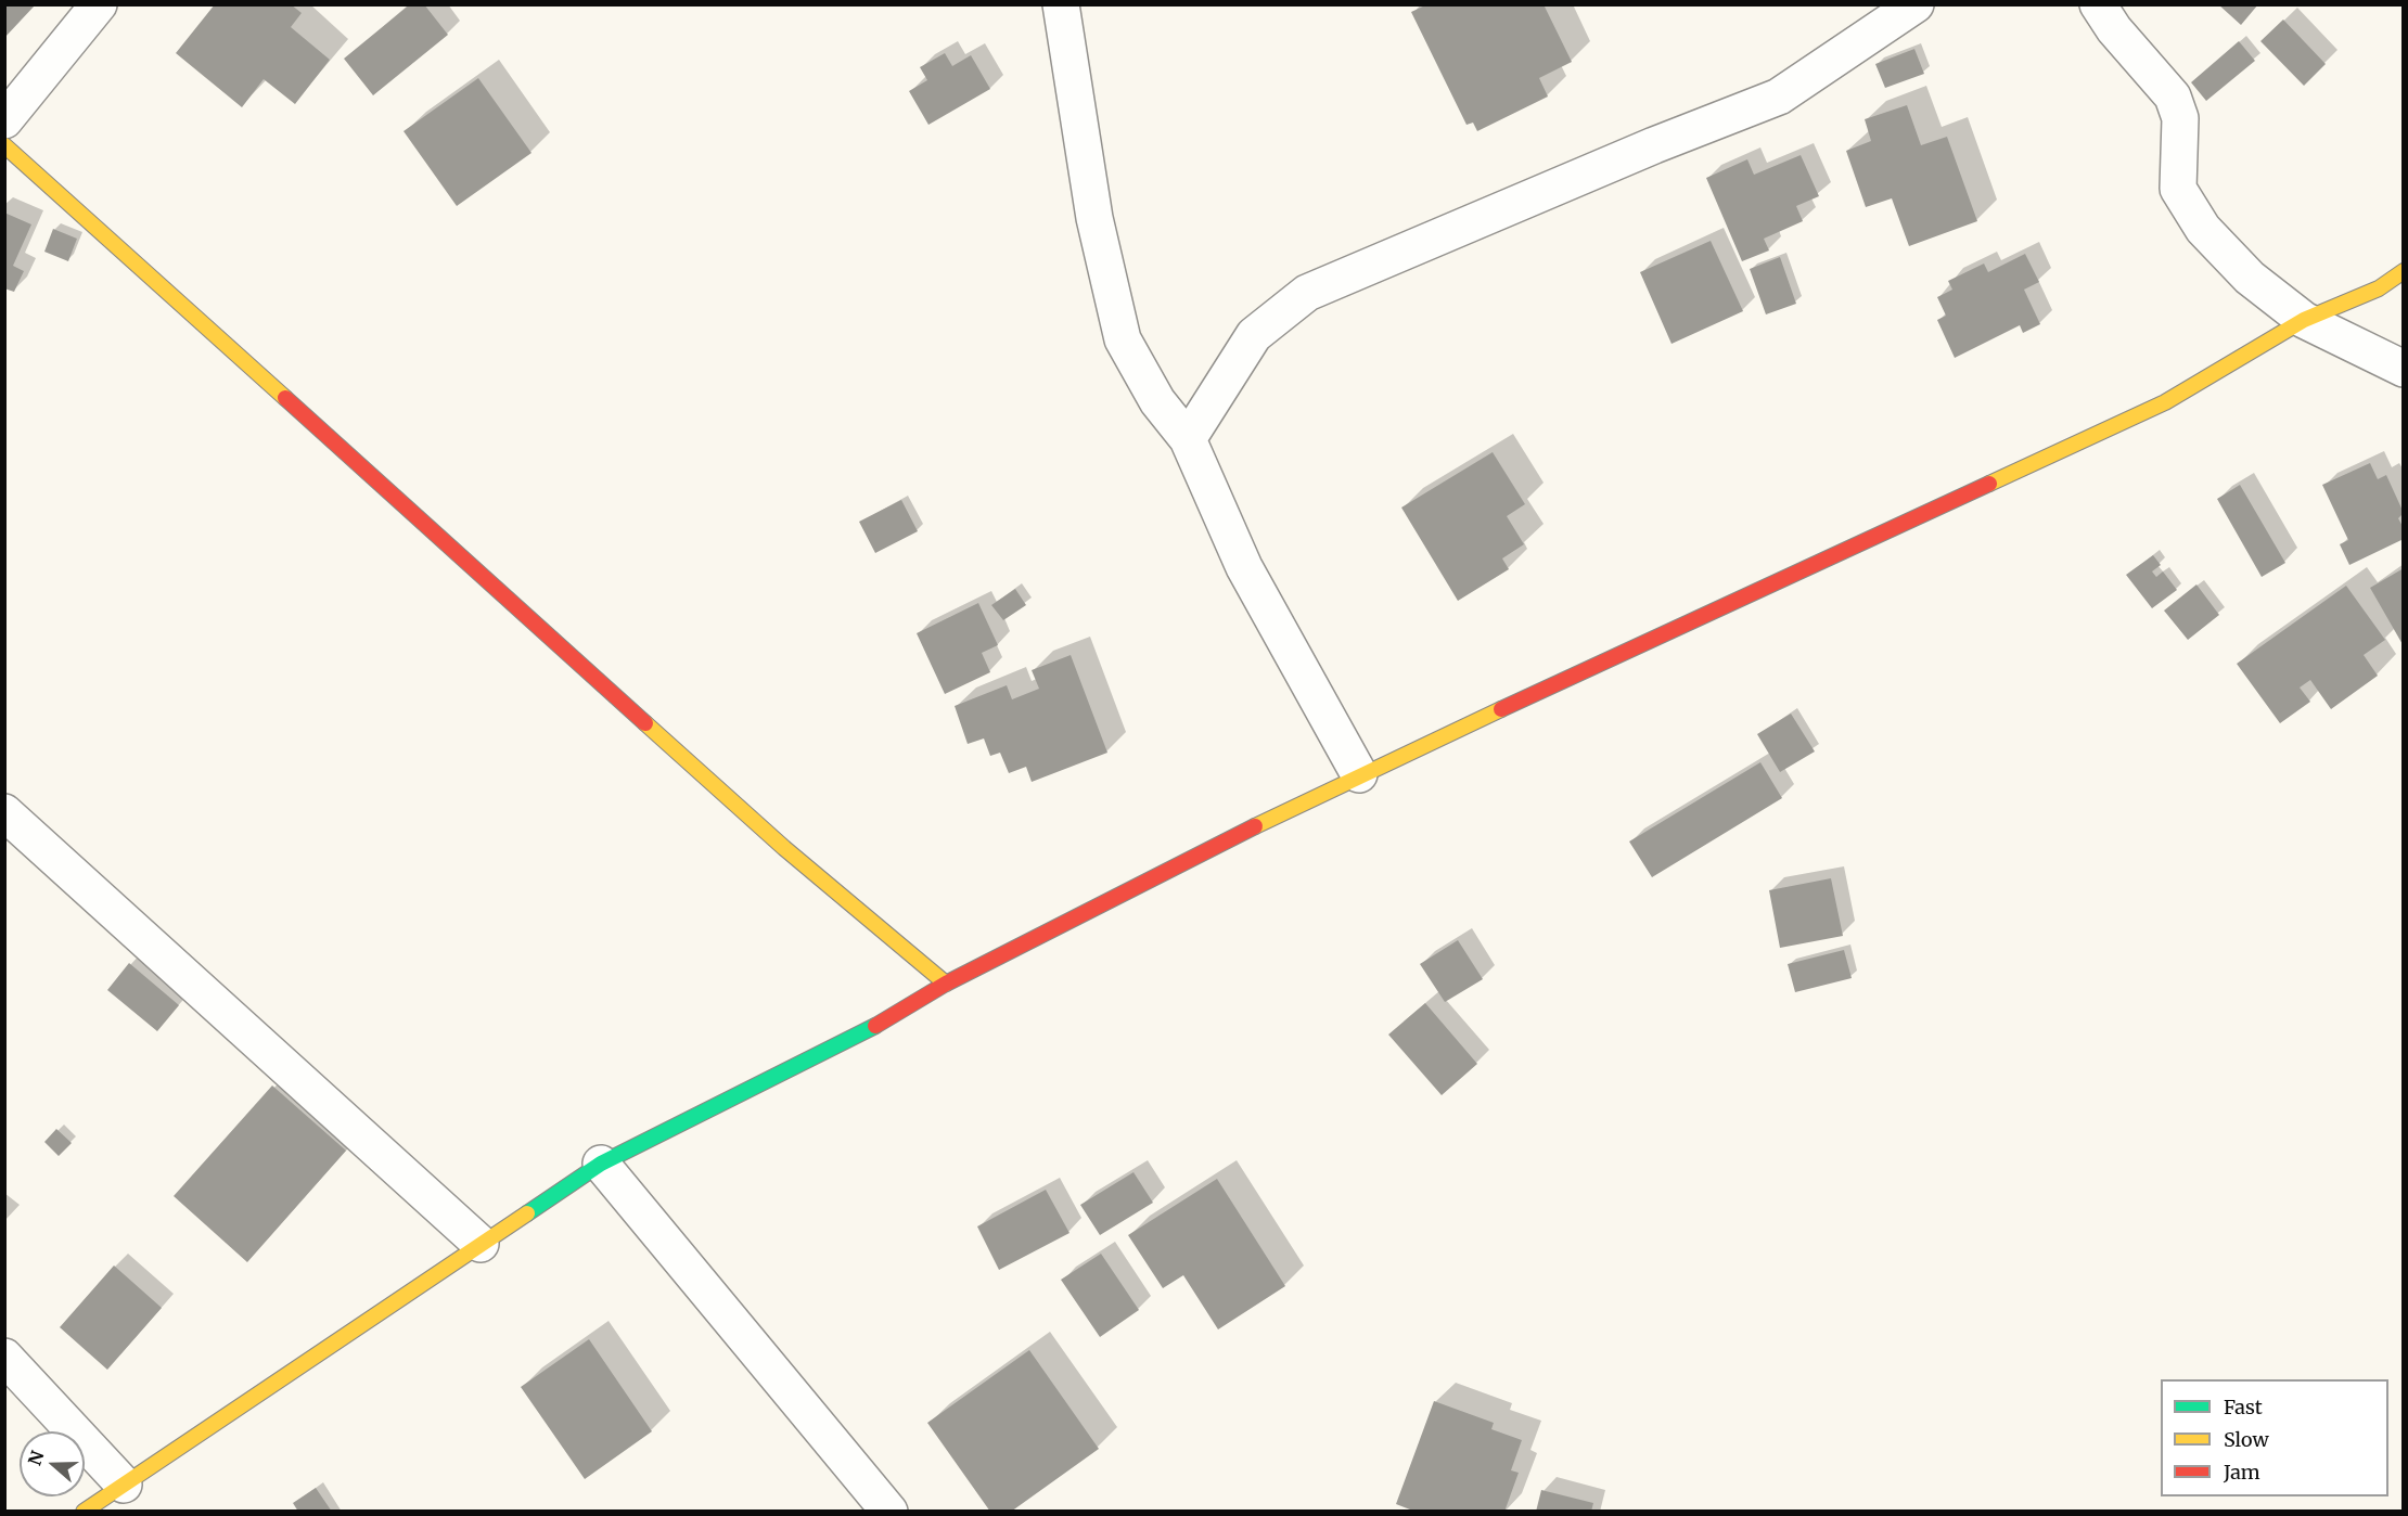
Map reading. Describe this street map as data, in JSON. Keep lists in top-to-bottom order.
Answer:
{
  "legend": ["Fast", "Slow", "Jam"],
  "north": "left"
}
